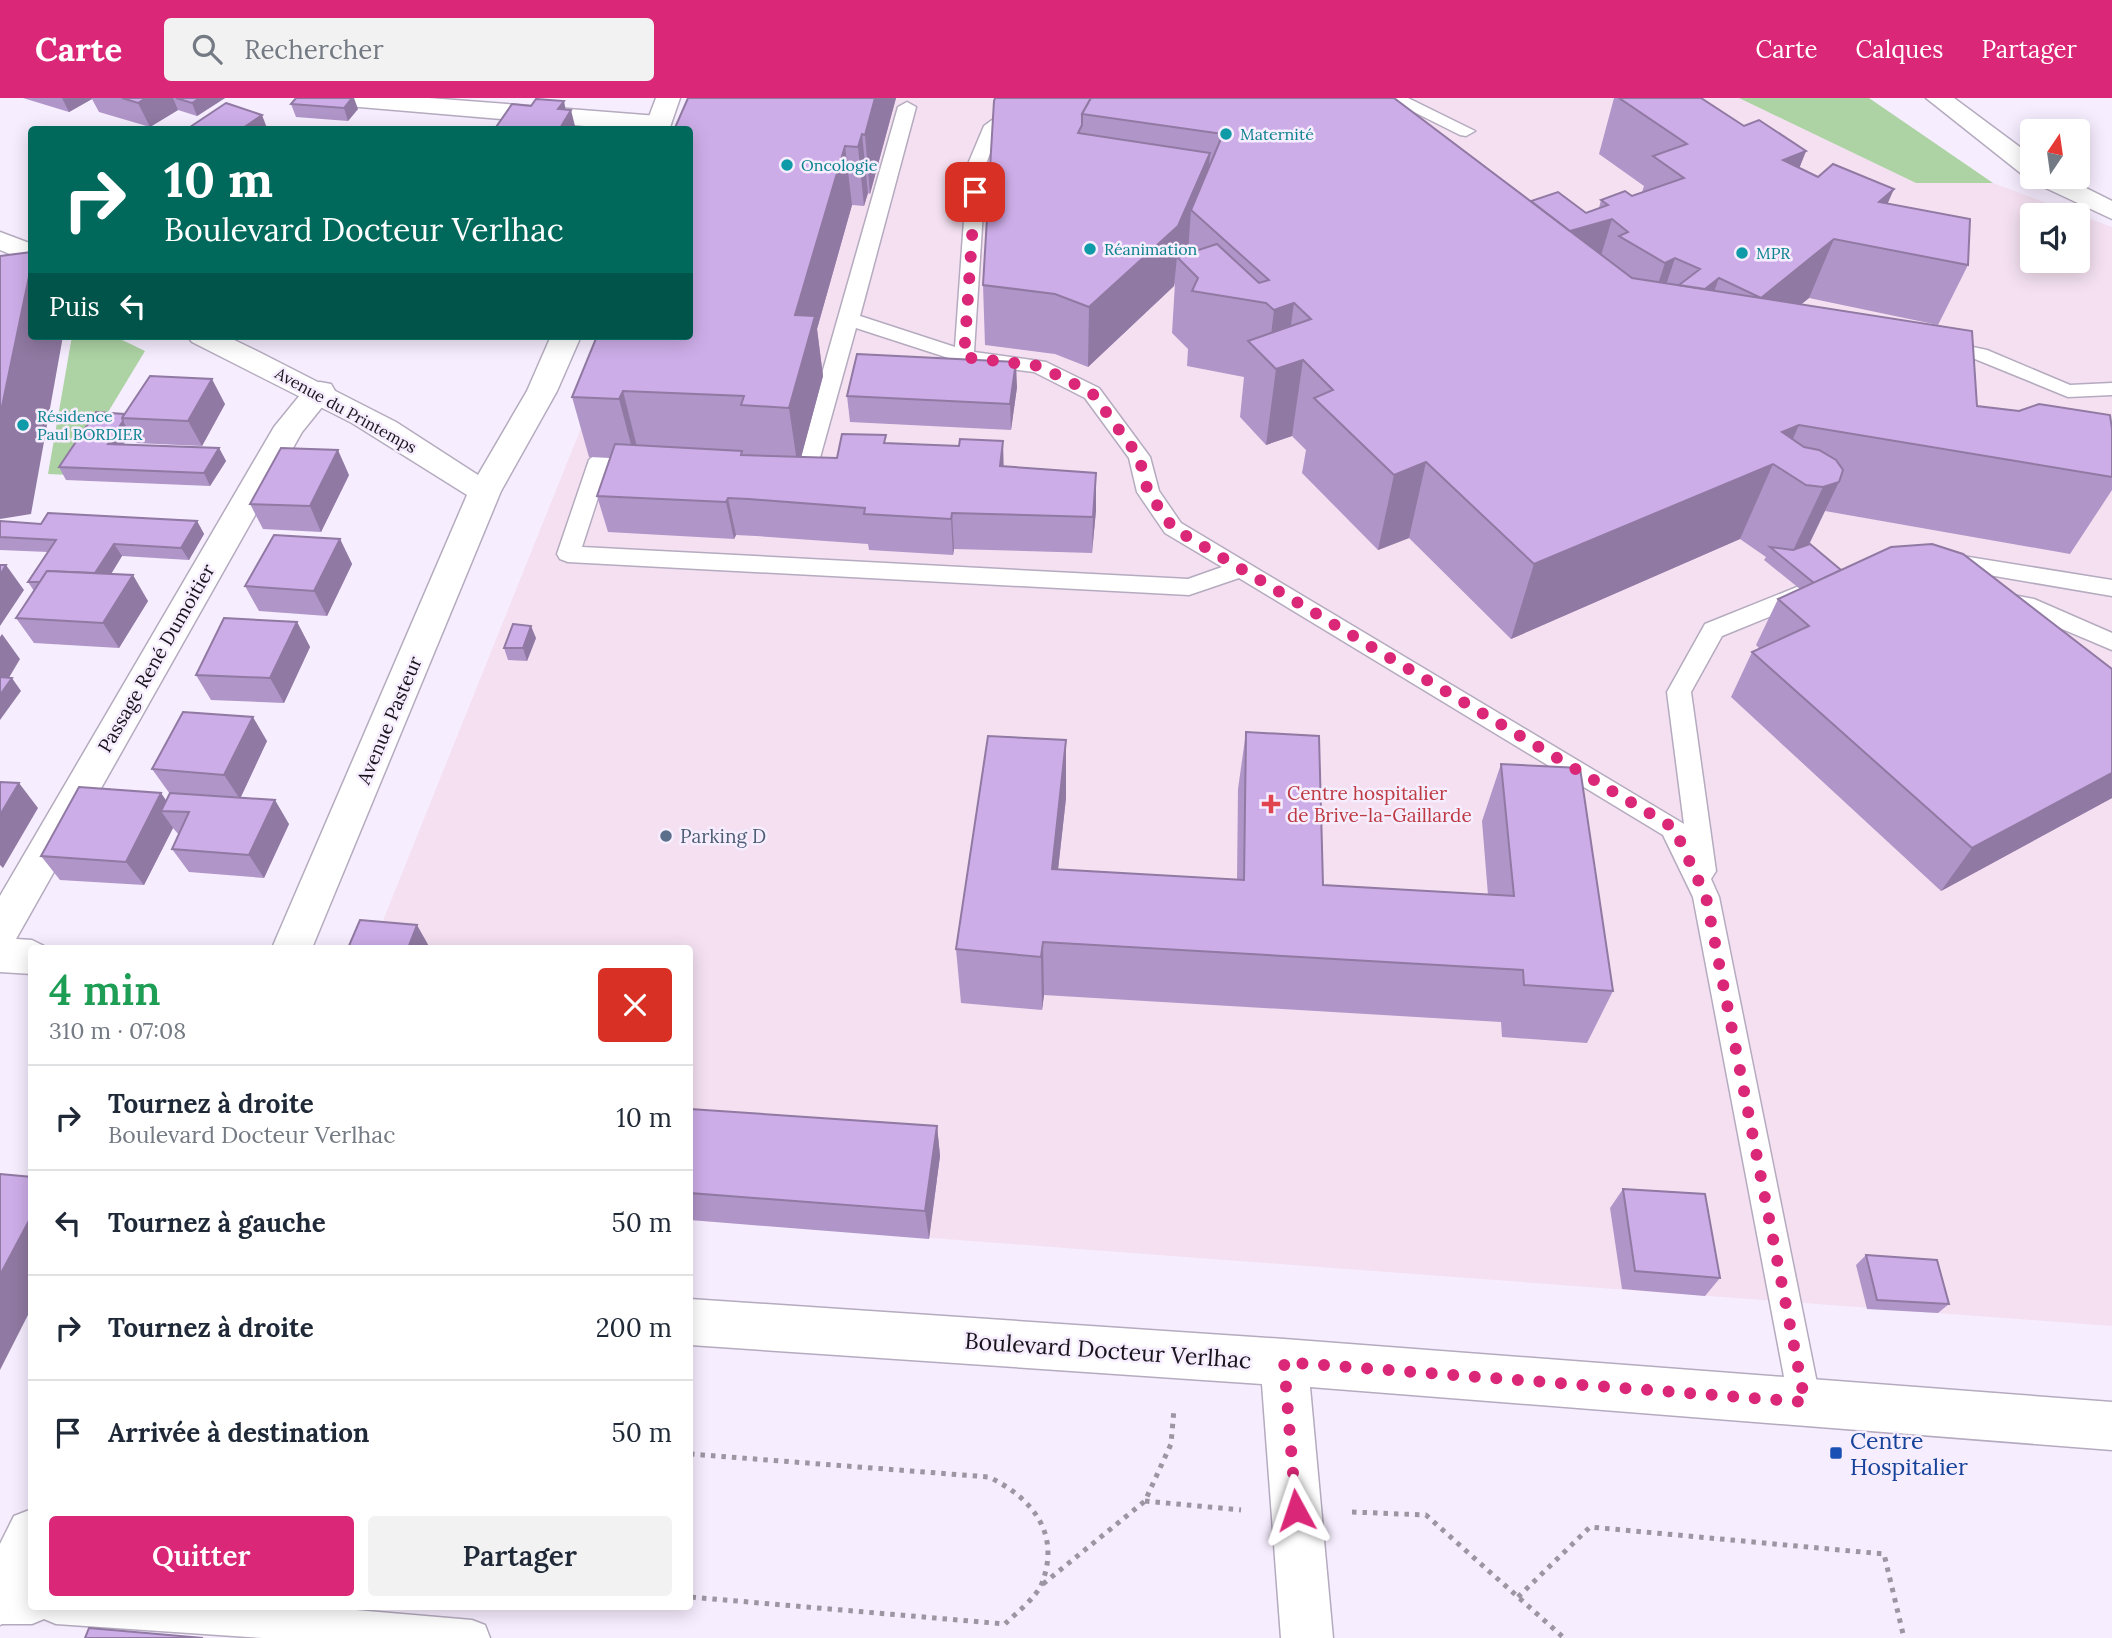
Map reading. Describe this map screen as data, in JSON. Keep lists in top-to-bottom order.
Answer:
{
  "streets": {
    "street": [
      "Avenue du Printemps",
      "Passage René Dumoitier",
      "Avenue Pasteur",
      "Boulevard Docteur Verlhac"
    ]
  },
  "crossings": [
    ["Avenue du Printemps", "Passage René Dumoitier"],
    ["Avenue du Printemps", "Avenue Pasteur"]
  ],
  "places": {
    "other": [
      "Maternité",
      "Oncologie",
      "Réanimation",
      "MPR",
      "Résidence Paul BORDIER",
      "Parking D"
    ],
    "health": ["Centre hospitalier de Brive-la-Gaillarde"],
    "transit": ["Centre Hospitalier"]
  },
  "north": "top",
  "page": {
    "header": "Carte",
    "search": "Rechercher",
    "nav": ["Carte", "Calques", "Partager"],
    "turn": ["10 m", "Boulevard Docteur Verlhac"],
    "then": "Puis",
    "heading": ["4 min", "310 m · 07:08"],
    "list": [
      {
        "name": "Tournez à droite",
        "note": "Boulevard Docteur Verlhac",
        "value": "10 m"
      },
      {
        "name": "Tournez à gauche",
        "value": "50 m"
      },
      {
        "name": "Tournez à droite",
        "value": "200 m"
      },
      {
        "name": "Arrivée à destination",
        "value": "50 m"
      }
    ],
    "buttons": ["Quitter", "Partager"]
  }
}
